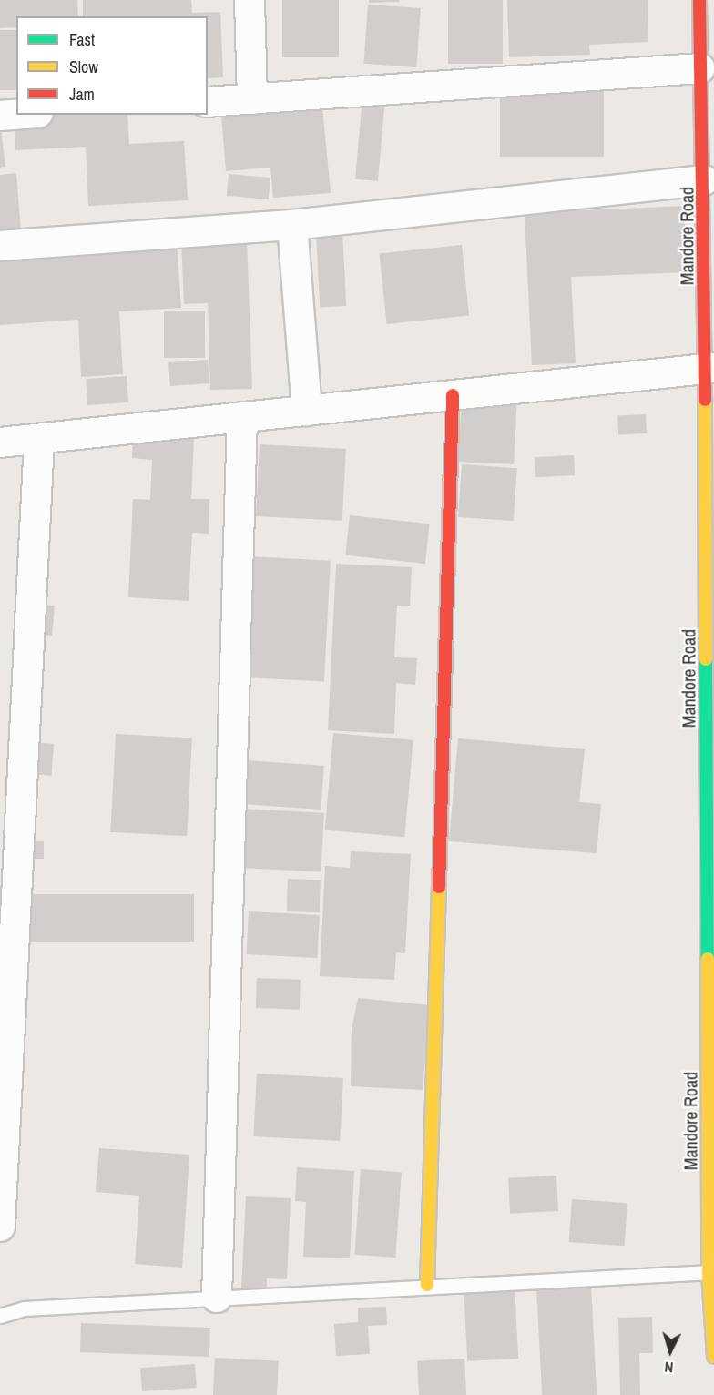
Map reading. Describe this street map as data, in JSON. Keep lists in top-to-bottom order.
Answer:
{
  "streets": {
    "main road": ["Mandore Road"]
  },
  "legend": ["Fast", "Slow", "Jam"],
  "north": "bottom"
}
